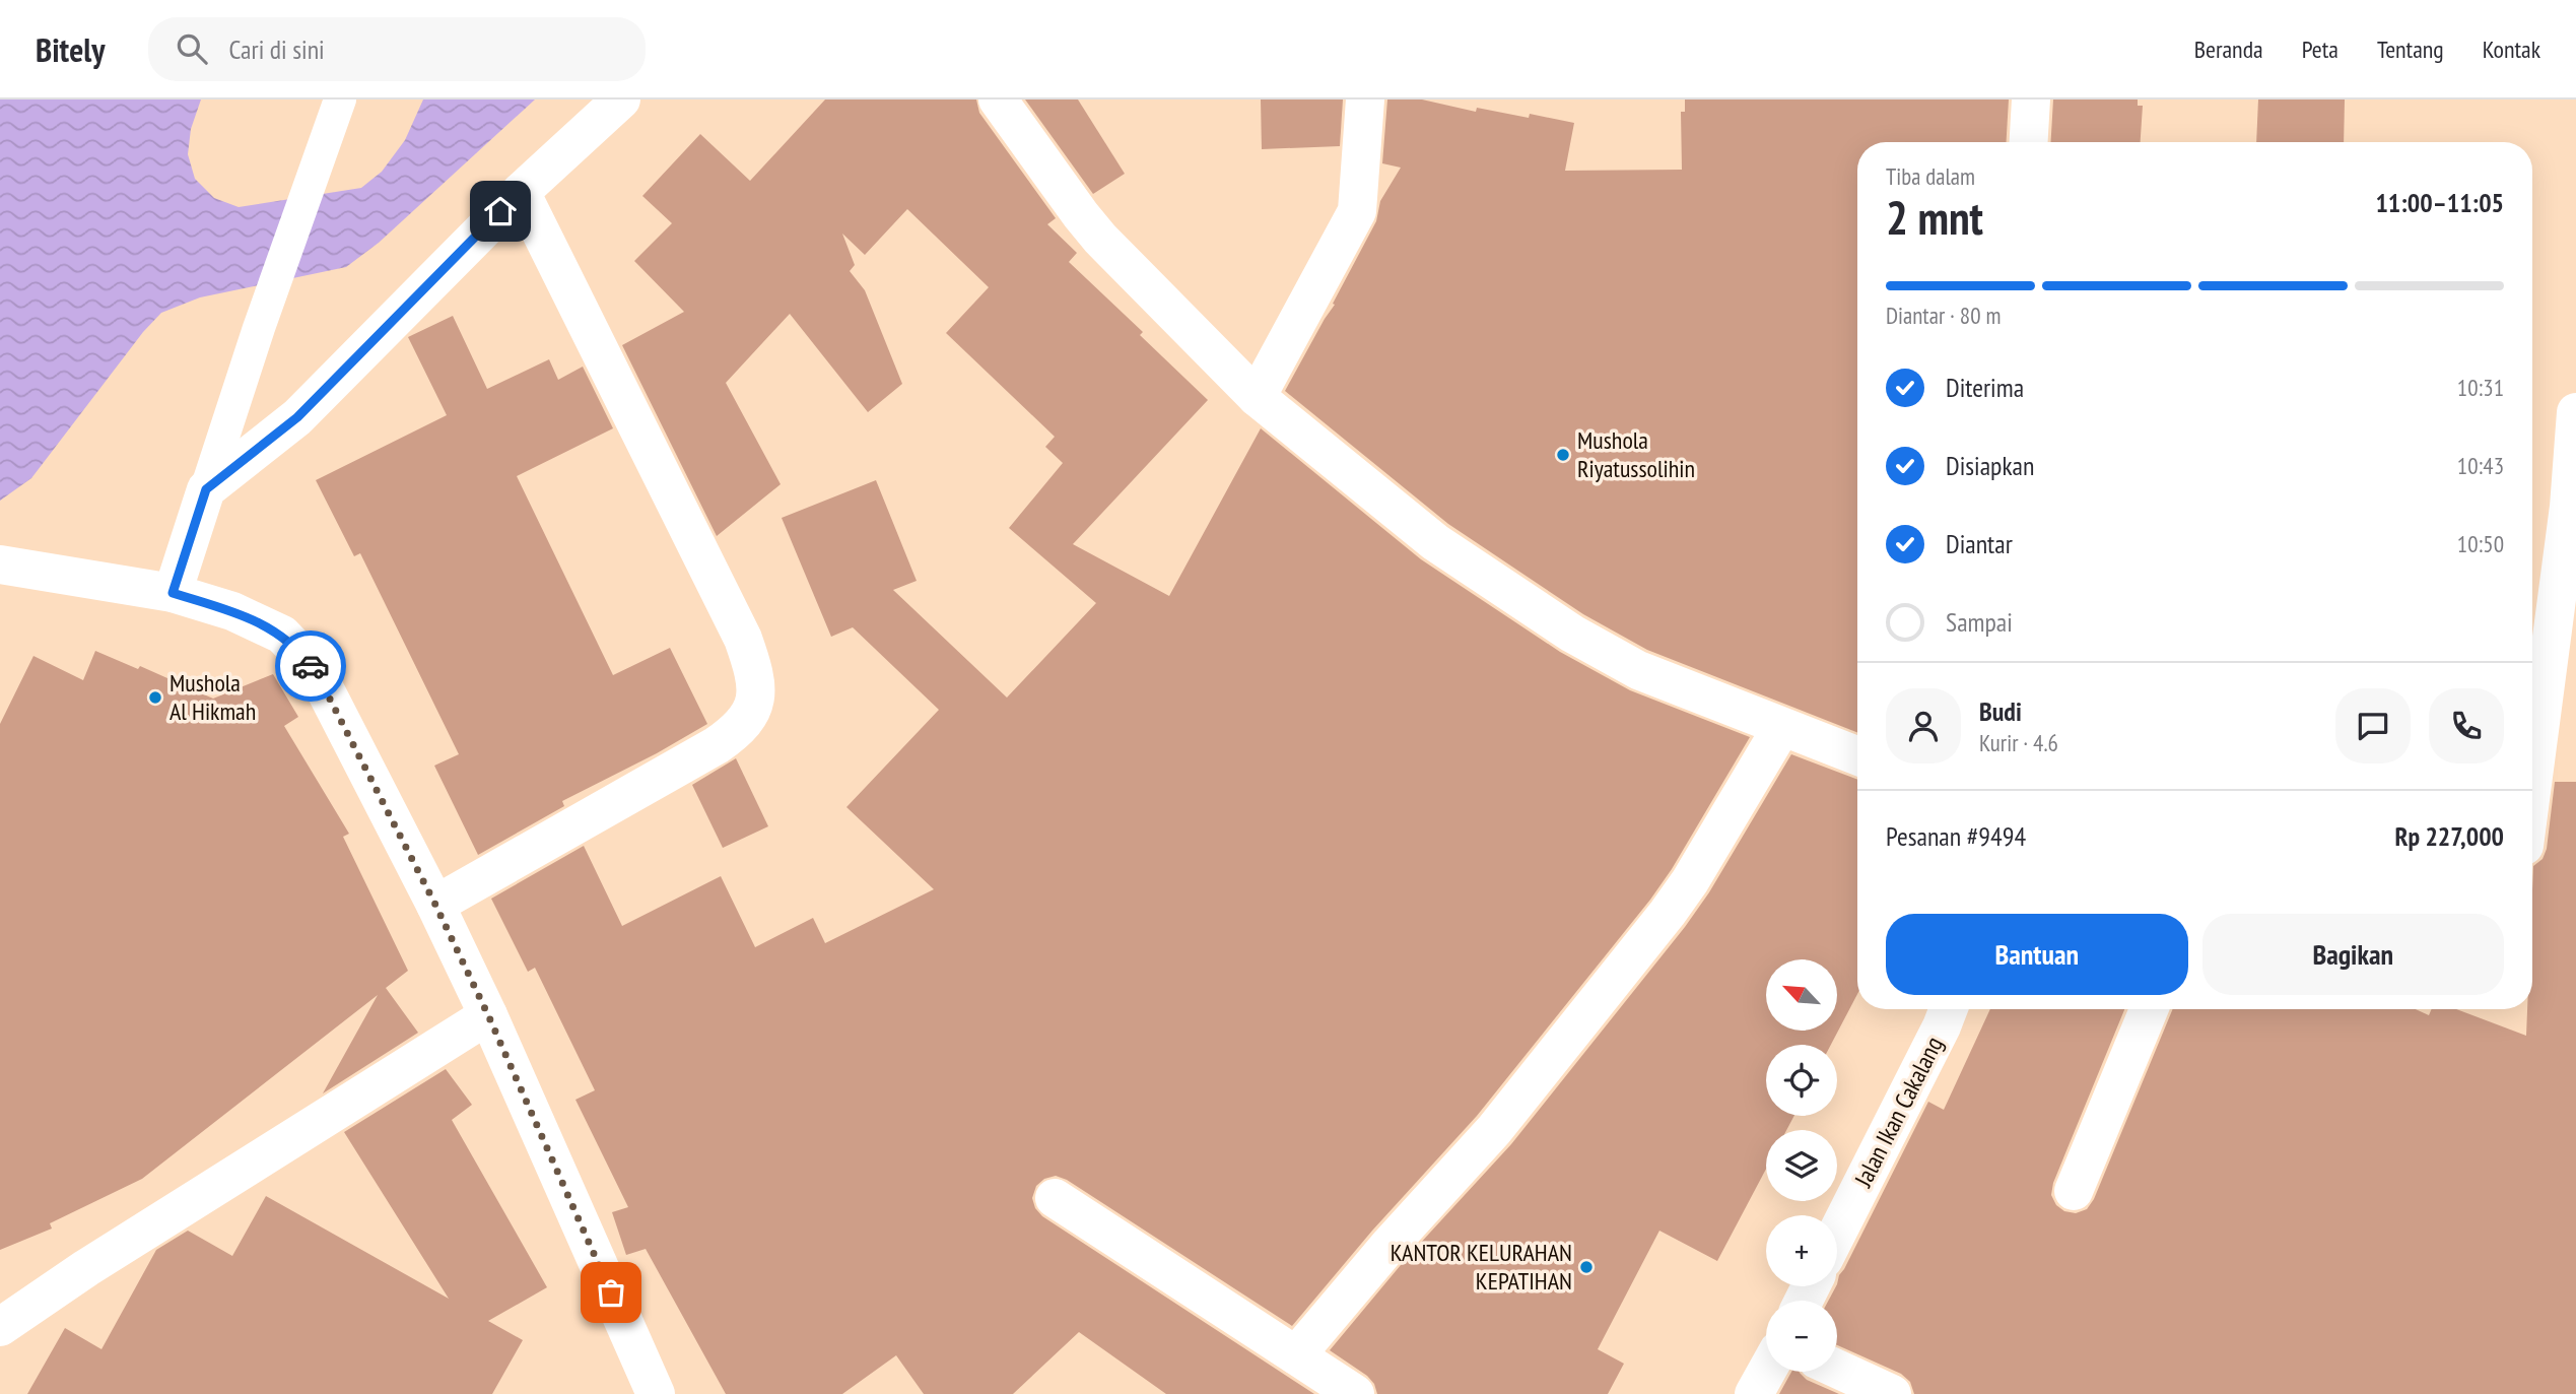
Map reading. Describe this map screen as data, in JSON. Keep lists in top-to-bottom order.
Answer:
{
  "streets": {
    "street": ["Jalan Ikan Cakalang"]
  },
  "places": ["Mushola Riyatussolihin", "Mushola Al Hikmah", "KANTOR KELURAHAN KEPATIHAN"],
  "north": "top left",
  "page": {
    "header": "Bitely",
    "search": "Cari di sini",
    "nav": [
      "Beranda",
      "Peta",
      "Tentang",
      "Kontak"
    ],
    "heading": ["2 mnt", "Tiba dalam", "11:00–11:05"],
    "panel": [
      "Budi",
      "Kurir · 4.6",
      "Pesanan #9494",
      "Rp 227,000"
    ],
    "bar": "Diantar · 80 m",
    "list": [
      ["Diterima", "10:31"],
      ["Disiapkan", "10:43"],
      ["Diantar", "10:50"],
      "Sampai"
    ],
    "buttons": ["Bantuan", "Bagikan"],
    "map_buttons": ["+", "−"]
  }
}
